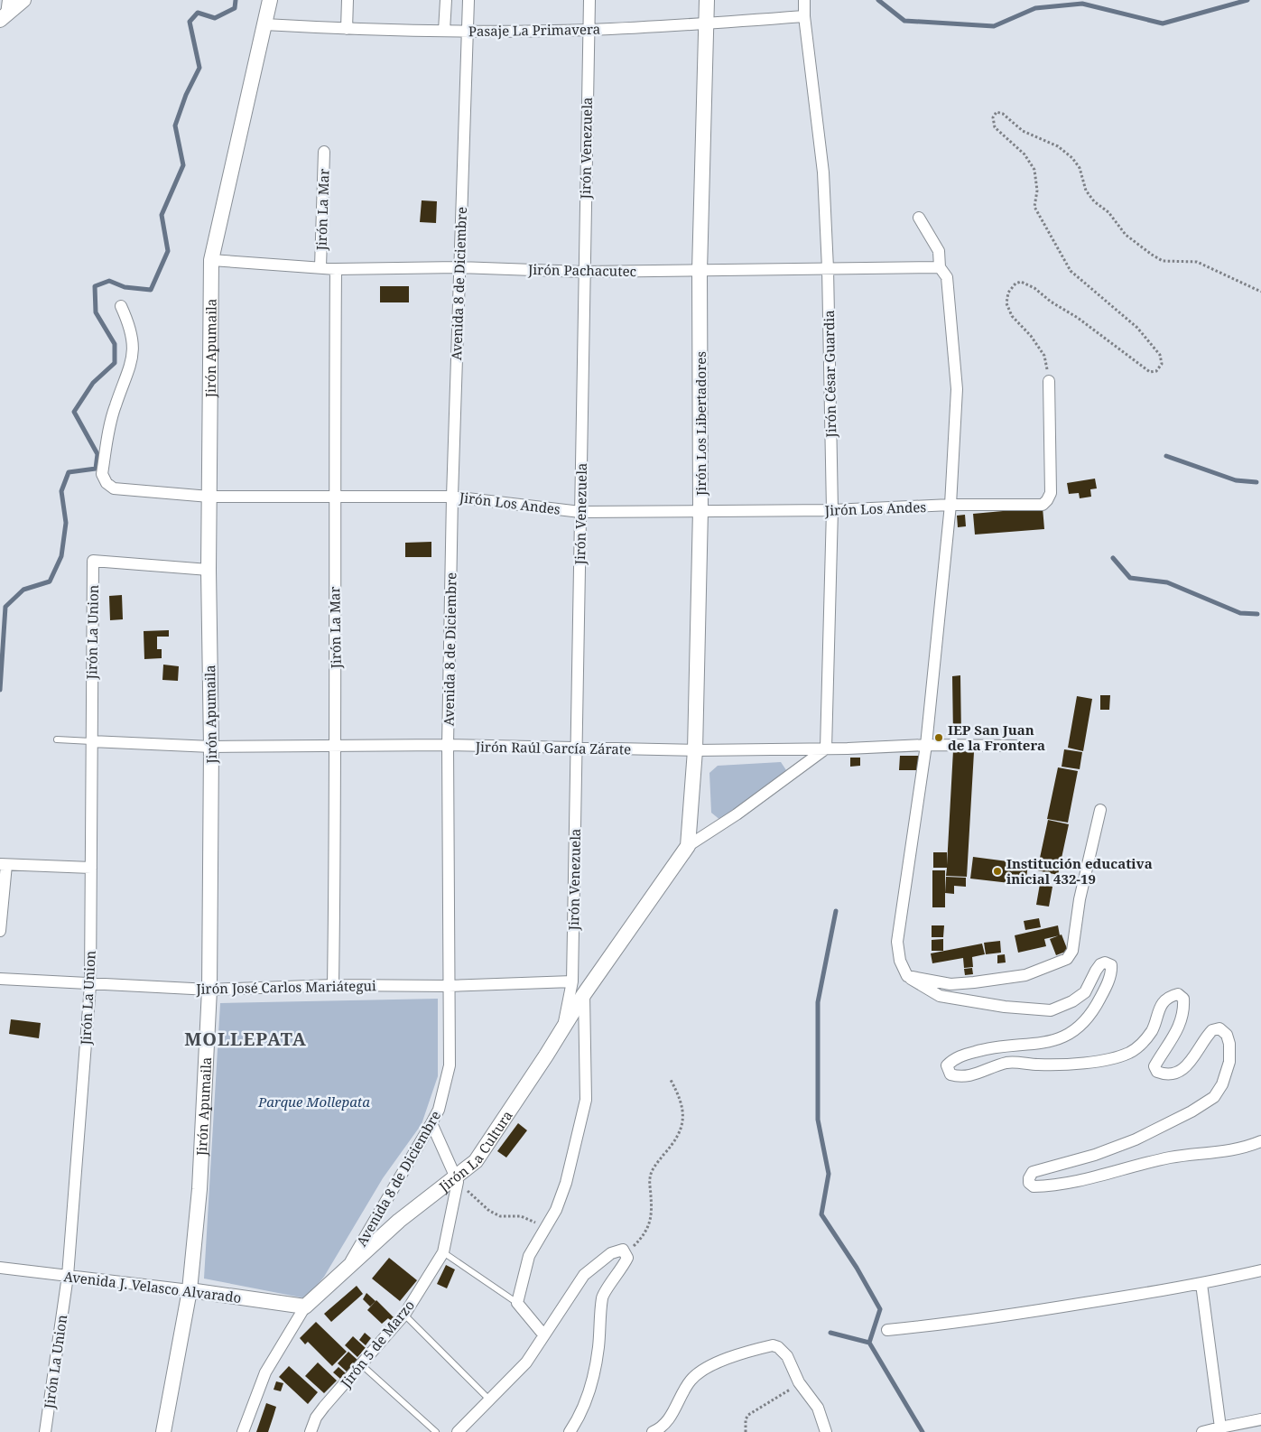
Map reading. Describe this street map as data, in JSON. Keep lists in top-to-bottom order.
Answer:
{
  "streets": {
    "street": [
      "Pasaje La Primavera",
      "Jirón Venezuela",
      "Jirón La Mar",
      "Jirón Pachacutec",
      "Avenida 8 de Diciembre",
      "Jirón Apumaila",
      "Jirón César Guardia",
      "Jirón Los Libertadores",
      "Jirón Los Andes",
      "Jirón La Union",
      "Jirón Raúl García Zárate",
      "Jirón José Carlos Mariátegui",
      "Jirón La Cultura",
      "Avenida J. Velasco Alvarado",
      "Jirón 5 de Marzo"
    ]
  },
  "crossings": [
    ["Pasaje La Primavera", "Jirón Venezuela"],
    ["Pasaje La Primavera", "Avenida 8 de Diciembre"],
    ["Pasaje La Primavera", "Jirón Apumaila"],
    ["Pasaje La Primavera", "Jirón César Guardia"],
    ["Pasaje La Primavera", "Jirón Los Libertadores"],
    ["Jirón Venezuela", "Jirón Pachacutec"],
    ["Jirón Venezuela", "Jirón Los Andes"],
    ["Jirón Venezuela", "Jirón Raúl García Zárate"],
    ["Jirón Venezuela", "Jirón José Carlos Mariátegui"],
    ["Jirón Venezuela", "Jirón La Cultura"],
    ["Jirón La Mar", "Jirón Pachacutec"],
    ["Jirón La Mar", "Jirón Los Andes"],
    ["Jirón La Mar", "Jirón Raúl García Zárate"],
    ["Jirón La Mar", "Jirón José Carlos Mariátegui"],
    ["Jirón Pachacutec", "Avenida 8 de Diciembre"],
    ["Jirón Pachacutec", "Jirón Apumaila"],
    ["Jirón Pachacutec", "Jirón César Guardia"],
    ["Jirón Pachacutec", "Jirón Los Libertadores"],
    ["Avenida 8 de Diciembre", "Jirón Los Andes"],
    ["Avenida 8 de Diciembre", "Jirón Raúl García Zárate"],
    ["Avenida 8 de Diciembre", "Jirón José Carlos Mariátegui"],
    ["Avenida 8 de Diciembre", "Jirón La Cultura"],
    ["Jirón Apumaila", "Jirón Los Andes"],
    ["Jirón Apumaila", "Jirón La Union"],
    ["Jirón Apumaila", "Jirón Raúl García Zárate"],
    ["Jirón Apumaila", "Jirón José Carlos Mariátegui"],
    ["Jirón Apumaila", "Avenida J. Velasco Alvarado"],
    ["Jirón César Guardia", "Jirón Los Andes"],
    ["Jirón César Guardia", "Jirón Raúl García Zárate"],
    ["Jirón Los Libertadores", "Jirón Los Andes"],
    ["Jirón Los Libertadores", "Jirón Raúl García Zárate"],
    ["Jirón Los Libertadores", "Jirón La Cultura"],
    ["Jirón La Union", "Jirón Raúl García Zárate"],
    ["Jirón La Union", "Jirón José Carlos Mariátegui"],
    ["Jirón La Union", "Avenida J. Velasco Alvarado"],
    ["Jirón La Cultura", "Avenida J. Velasco Alvarado"],
    ["Jirón La Cultura", "Jirón 5 de Marzo"]
  ],
  "districts": ["MOLLEPATA"],
  "parks": ["Parque Mollepata"],
  "places": ["IEP San Juan de la Frontera", "Institución educativa inicial 432-19"]
}
